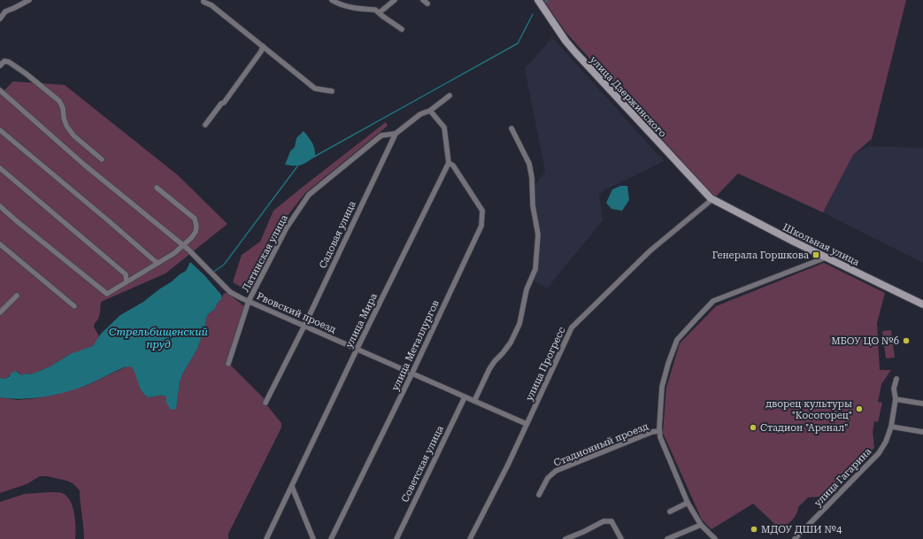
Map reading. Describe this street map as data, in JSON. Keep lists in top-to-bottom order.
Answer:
{
  "streets": {
    "street": [
      "улица Дзержинского",
      "Садовая улица",
      "Школьная улица",
      "Латинская улица",
      "Рвовский проезд",
      "улица Мира",
      "улица Металлургов",
      "улица Прогресс",
      "Стадионный проезд",
      "Советская улица",
      "улица Гагарина"
    ]
  },
  "crossings": [
    ["улица Дзержинского", "Школьная улица"],
    ["улица Дзержинского", "улица Прогресс"],
    ["Садовая улица", "Латинская улица"],
    ["Садовая улица", "Рвовский проезд"],
    ["Школьная улица", "улица Прогресс"],
    ["Латинская улица", "Рвовский проезд"],
    ["Рвовский проезд", "улица Мира"],
    ["Рвовский проезд", "улица Металлургов"],
    ["Рвовский проезд", "улица Прогресс"],
    ["Рвовский проезд", "Советская улица"],
    ["улица Мира", "улица Металлургов"]
  ],
  "water": ["Стрельбищенский пруд"],
  "places": {
    "transit": ["Генерала Горшкова"],
    "other": [
      "МБОУ ЦО №6",
      "дворец культуры \"Косогорец\"",
      "Стадион \"Аренал\"",
      "МДОУ ДШИ №4"
    ]
  }
}
